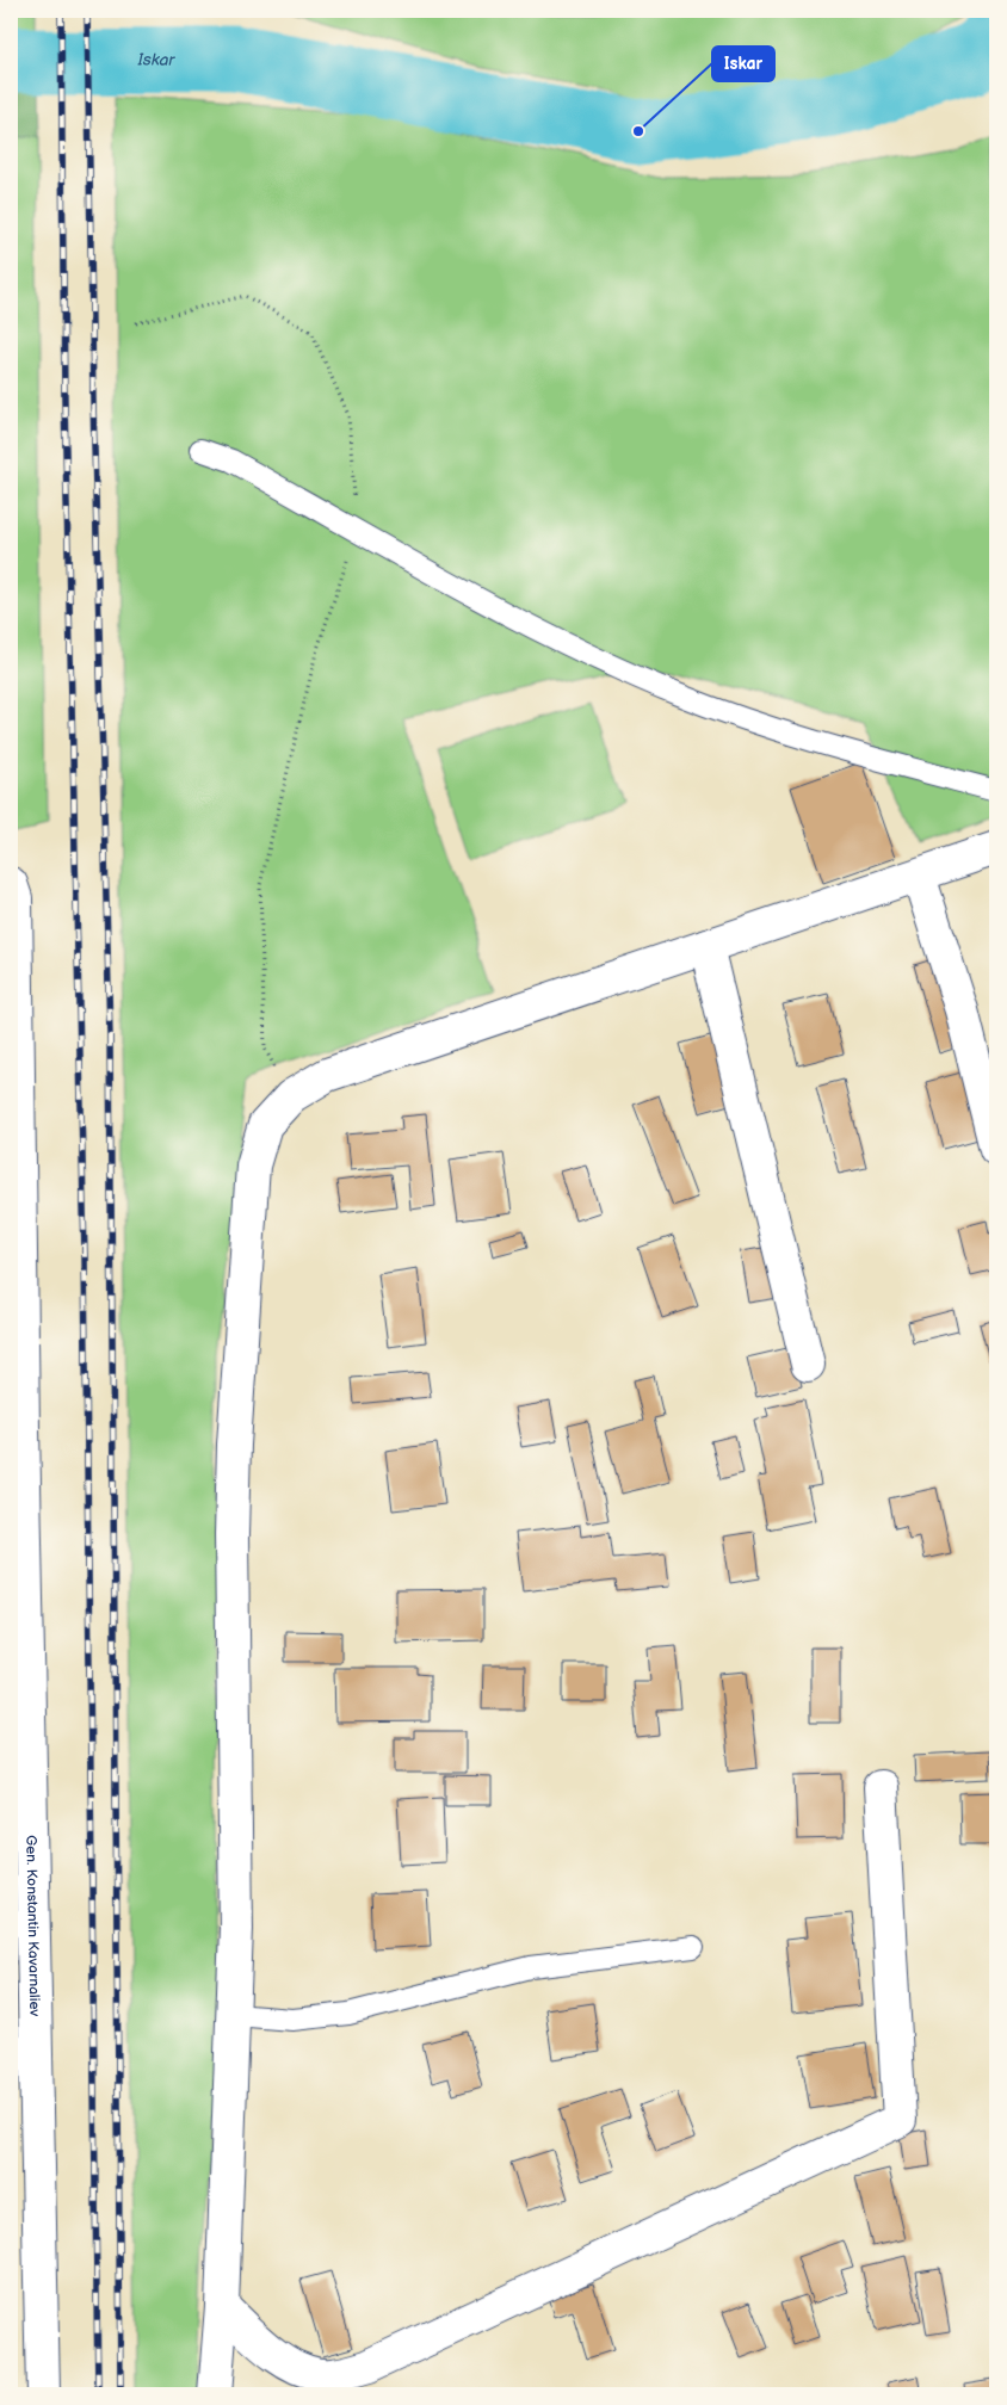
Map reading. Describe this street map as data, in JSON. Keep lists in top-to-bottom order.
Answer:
{
  "streets": {
    "street": ["Gen. Konstantin Kavarnaliev"]
  },
  "water": ["Iskar"],
  "places": ["Iskar"]
}
